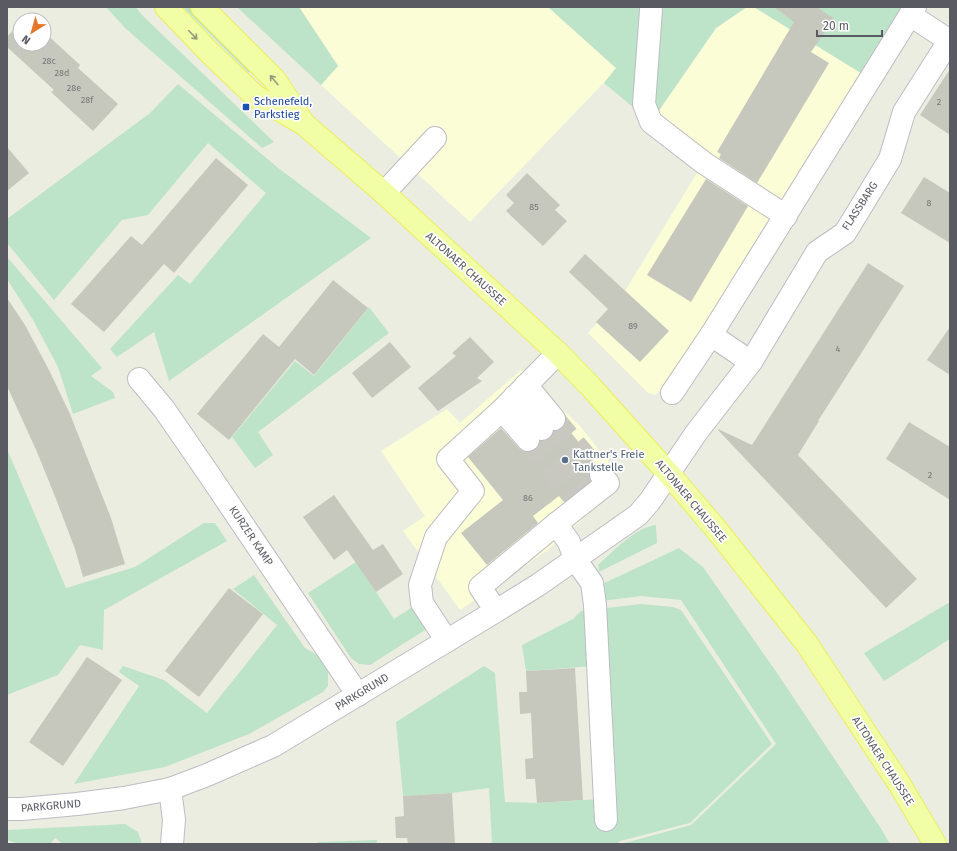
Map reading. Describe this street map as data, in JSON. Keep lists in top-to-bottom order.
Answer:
{
  "streets": {
    "main road": ["ALTONAER CHAUSSEE"],
    "street": ["FLASSBARG", "KURZER KAMP", "PARKGRUND"]
  },
  "crossings": [
    ["FLASSBARG", "ALTONAER CHAUSSEE"],
    ["FLASSBARG", "PARKGRUND"],
    ["ALTONAER CHAUSSEE", "PARKGRUND"],
    ["KURZER KAMP", "PARKGRUND"]
  ],
  "places": {
    "transit": ["Schenefeld, Parkstieg"],
    "other": ["Kattner's Freie Tankstelle"]
  },
  "house_numbers": [
    "28c",
    "28d",
    "28e",
    "28f",
    "2",
    "8",
    "85",
    "89",
    "4",
    "2",
    "86"
  ],
  "scale_bar": "20 m",
  "north": "bottom left"
}
